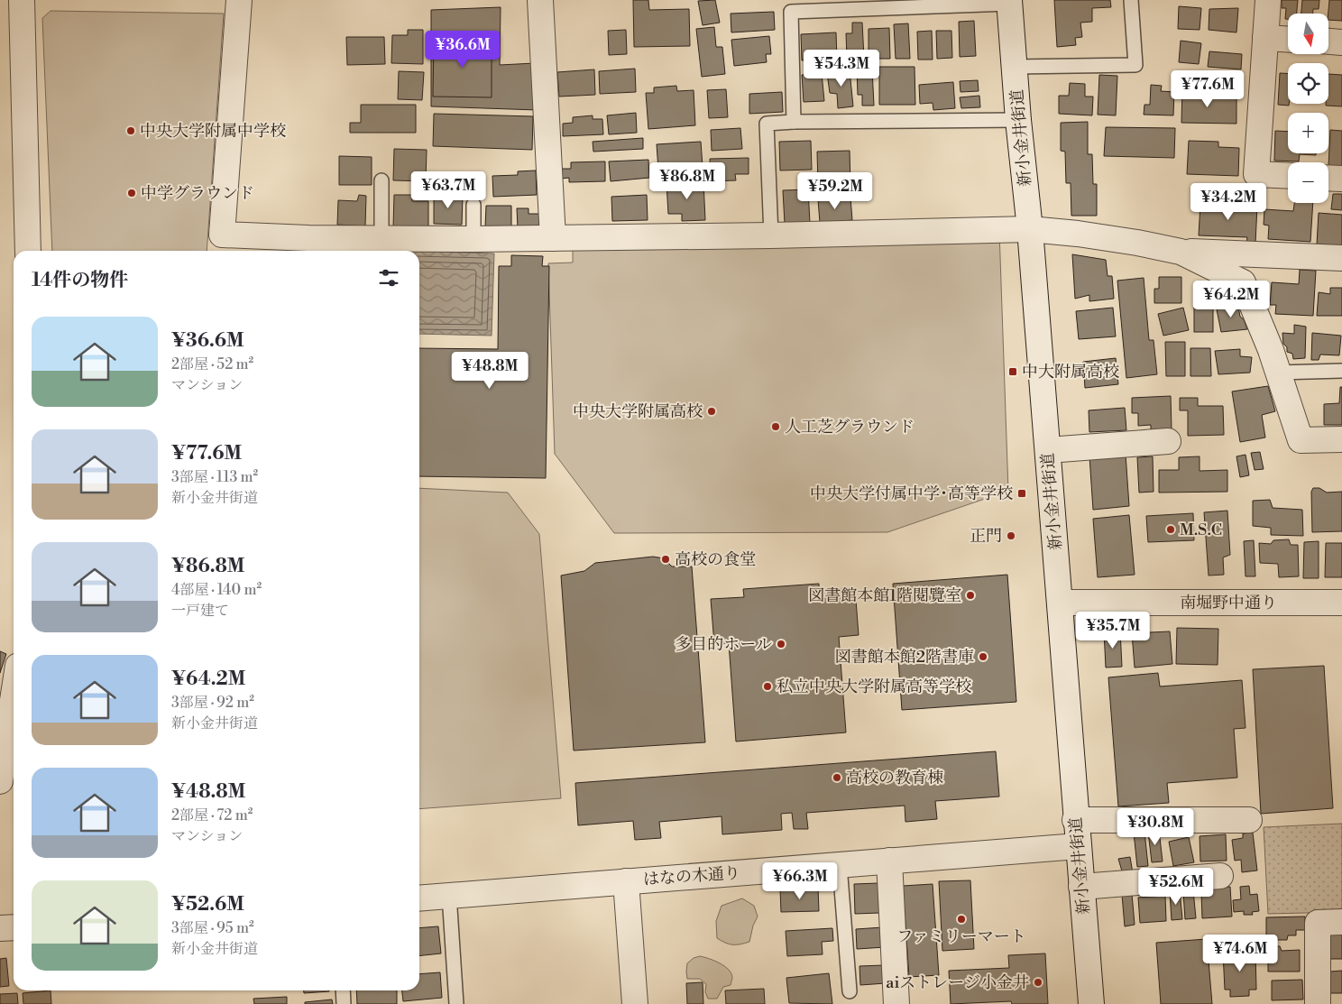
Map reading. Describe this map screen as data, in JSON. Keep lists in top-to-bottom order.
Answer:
{
  "streets": {
    "street": ["新小金井街道", "南堀野中通り", "はなの木通り"]
  },
  "crossings": [
    ["新小金井街道", "南堀野中通り"],
    ["新小金井街道", "はなの木通り"]
  ],
  "places": {
    "other": [
      "中央大学附属中学校",
      "中学グラウンド",
      "中央大学附属高校",
      "人工芝グラウンド",
      "M.S.C",
      "正門",
      "高校の食堂",
      "図書館本館1階閱覽室",
      "多目的ホール",
      "図書館本館2階書庫",
      "私立中央大学附属高等学校",
      "高校の教育棟",
      "ファミリーマート",
      "aiストレージ小金井"
    ],
    "transit": ["中大附属高校", "中央大学付属中学･高等学校"]
  },
  "north": "bottom",
  "page": {
    "map_buttons": ["+", "−"],
    "price": [
      "¥36.6M",
      "¥54.3M",
      "¥77.6M",
      "¥86.8M",
      "¥63.7M",
      "¥59.2M",
      "¥34.2M",
      "¥64.2M",
      "¥48.8M",
      "¥35.7M",
      "¥30.8M",
      "¥66.3M",
      "¥52.6M",
      "¥74.6M"
    ],
    "heading": "14件の物件",
    "list": [
      {
        "name": "¥36.6M",
        "note": "2部屋 · 52 m² · マンション"
      },
      {
        "name": "¥77.6M",
        "note": "3部屋 · 113 m² · 新小金井街道"
      },
      {
        "name": "¥86.8M",
        "note": "4部屋 · 140 m² · 一戸建て"
      },
      {
        "name": "¥64.2M",
        "note": "3部屋 · 92 m² · 新小金井街道"
      },
      {
        "name": "¥48.8M",
        "note": "2部屋 · 72 m² · マンション"
      },
      {
        "name": "¥52.6M",
        "note": "3部屋 · 95 m² · 新小金井街道"
      }
    ]
  }
}
